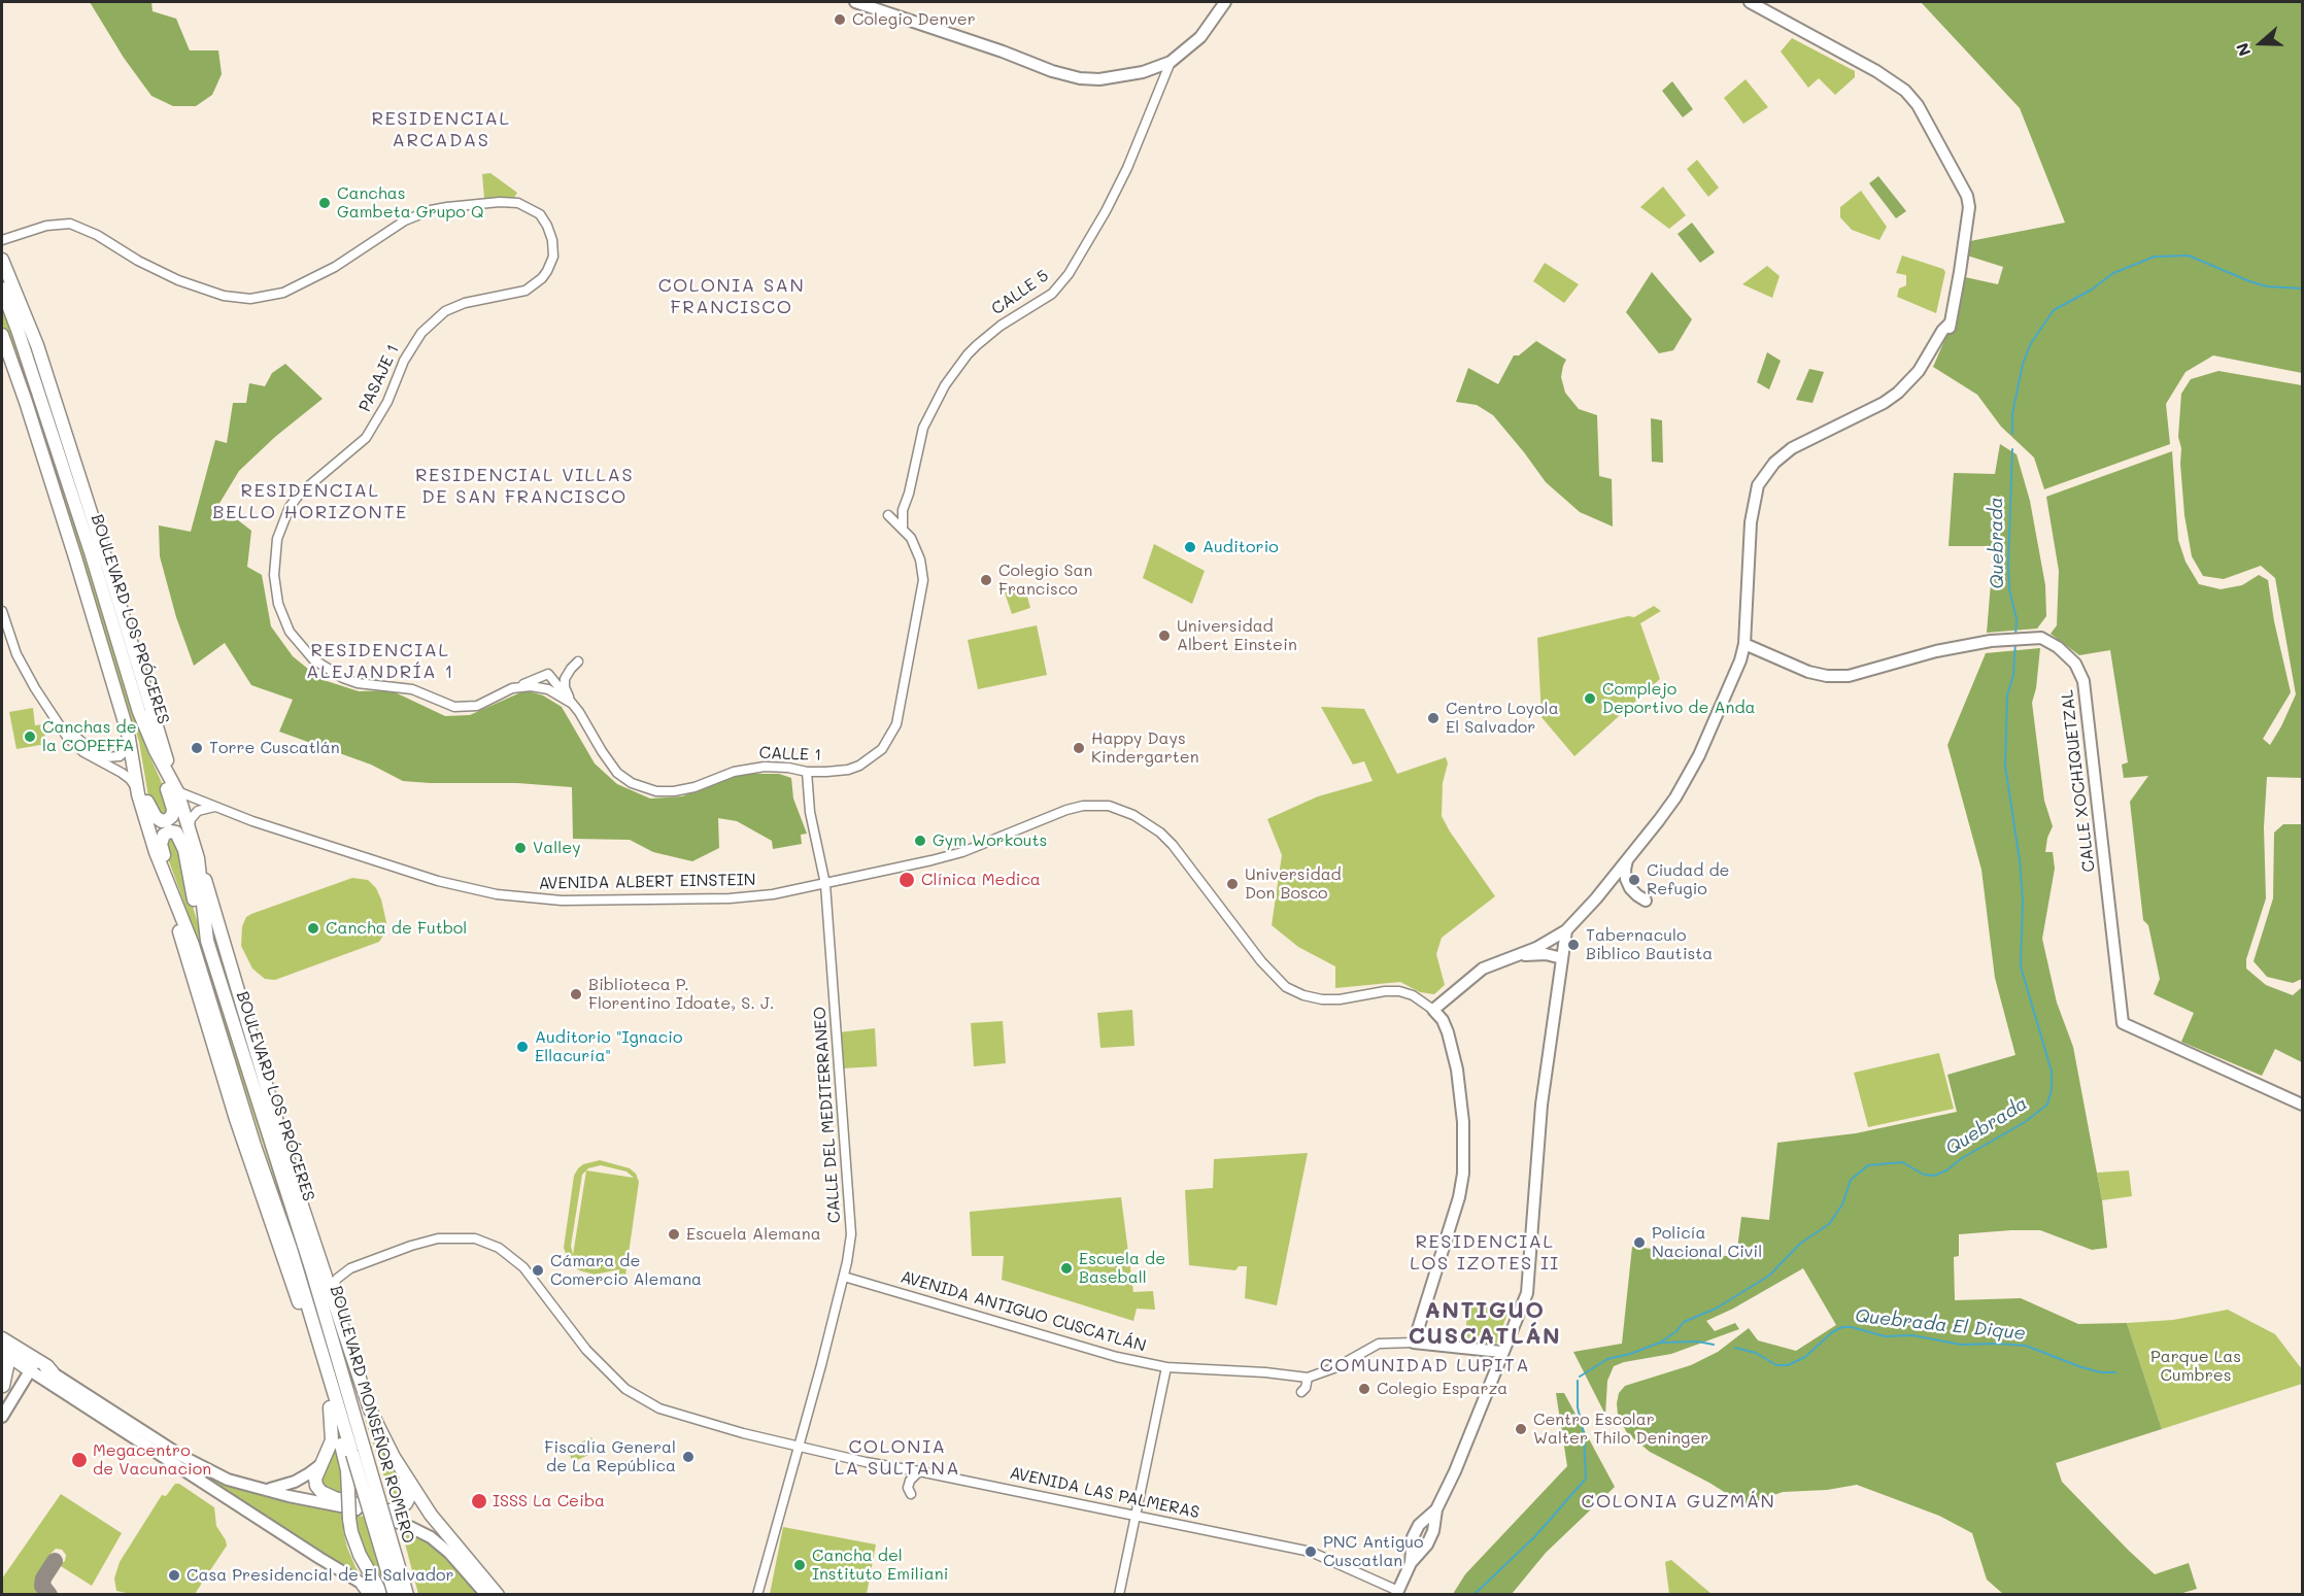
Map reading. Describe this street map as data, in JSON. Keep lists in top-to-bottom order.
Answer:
{
  "streets": {
    "highway": ["BOULEVARD LOS PRÓCERES", "BOULEVARD MONSEÑOR ROMERO"],
    "main road": ["CALLE XOCHIQUETZAL"],
    "street": [
      "CALLE 5",
      "PASAJE 1",
      "CALLE 1",
      "AVENIDA ALBERT EINSTEIN",
      "CALLE DEL MEDITERRANEO",
      "AVENIDA ANTIGUO CUSCATLÁN",
      "AVENIDA LAS PALMERAS"
    ]
  },
  "crossings": [
    ["CALLE 5", "CALLE 1"],
    ["PASAJE 1", "CALLE 1"],
    ["BOULEVARD LOS PRÓCERES", "AVENIDA ALBERT EINSTEIN"],
    ["BOULEVARD LOS PRÓCERES", "BOULEVARD MONSEÑOR ROMERO"],
    ["CALLE 1", "CALLE DEL MEDITERRANEO"],
    ["AVENIDA ALBERT EINSTEIN", "CALLE DEL MEDITERRANEO"],
    ["CALLE DEL MEDITERRANEO", "AVENIDA ANTIGUO CUSCATLÁN"],
    ["CALLE DEL MEDITERRANEO", "AVENIDA LAS PALMERAS"]
  ],
  "districts": [
    "RESIDENCIAL ARCADAS",
    "COLONIA SAN FRANCISCO",
    "RESIDENCIAL VILLAS DE SAN FRANCISCO",
    "RESIDENCIAL BELLO HORIZONTE",
    "RESIDENCIAL ALEJANDRÍA 1",
    "RESIDENCIAL LOS IZOTES II",
    "ANTIGUO CUSCATLÁN",
    "COMUNIDAD LUPITA",
    "COLONIA LA SULTANA",
    "COLONIA GUZMÁN"
  ],
  "water": ["Quebrada", "Quebrada El Dique"],
  "parks": ["Parque Las Cumbres"],
  "places": [
    "Colegio Denver",
    "Canchas Gambeta Grupo Q",
    "Auditorio",
    "Colegio San Francisco",
    "Universidad Albert Einstein",
    "Complejo Deportivo de Anda",
    "Centro Loyola El Salvador",
    "Canchas de la COPEFFA",
    "Torre Cuscatlán",
    "Happy Days Kindergarten",
    "Gym Workouts",
    "Valley",
    "Clínica Medica",
    "Ciudad de Refugio",
    "Universidad Don Bosco",
    "Cancha de Futbol",
    "Tabernaculo Biblico Bautista",
    "Biblioteca P. Florentino Idoate, S. J.",
    "Auditorio \"Ignacio Ellacuría\"",
    "Escuela Alemana",
    "Policía Nacional Civil",
    "Escuela de Baseball",
    "Cámara de Comercio Alemana",
    "Colegio Esparza",
    "Centro Escolar Walter Thilo Deninger",
    "Fiscalía General de La República",
    "Megacentro de Vacunacion",
    "ISSS La Ceiba",
    "PNC Antiguo Cuscatlan",
    "Cancha del Instituto Emiliani",
    "Casa Presidencial de El Salvador"
  ],
  "north": "left"
}
